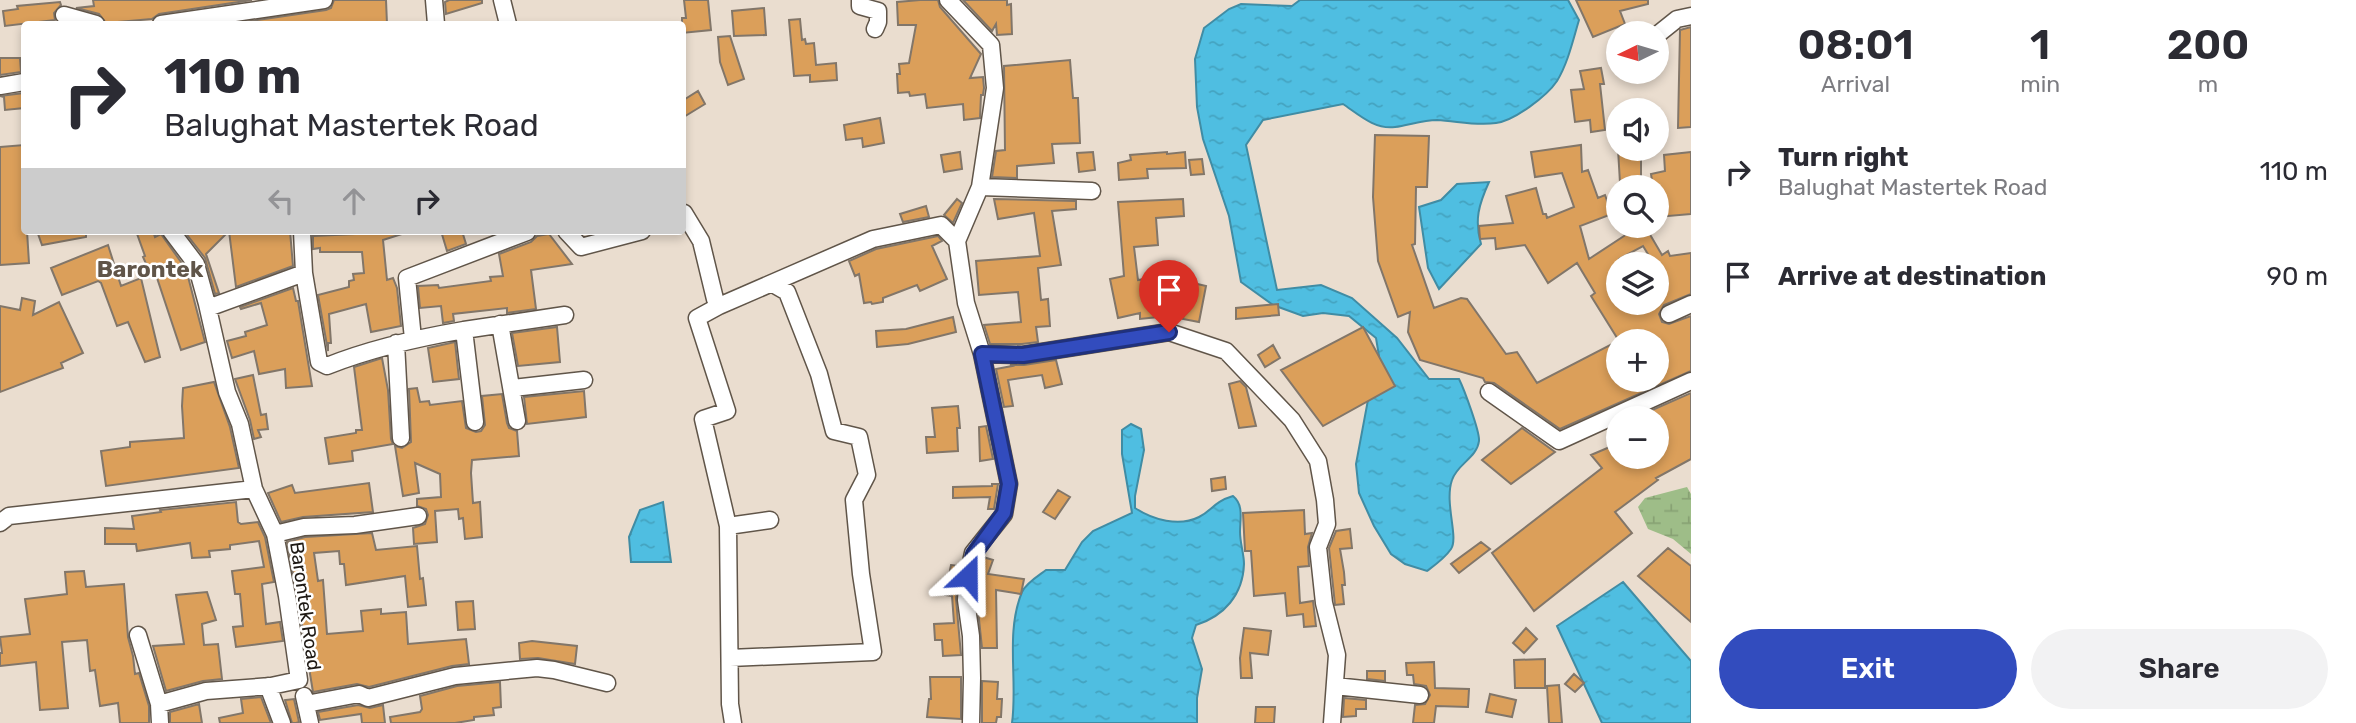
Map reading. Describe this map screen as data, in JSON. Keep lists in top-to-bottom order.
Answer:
{
  "streets": {
    "street": ["Barontek Road"]
  },
  "districts": ["Barontek"],
  "north": "left",
  "page": {
    "eta": [
      "08:01",
      "Arrival",
      "1",
      "min",
      "200",
      "m"
    ],
    "map_buttons": ["+", "−"],
    "turn": ["110 m", "Balughat Mastertek Road"],
    "list": [
      {
        "name": "Turn right",
        "note": "Balughat Mastertek Road",
        "value": "110 m"
      },
      {
        "name": "Arrive at destination",
        "value": "90 m"
      }
    ],
    "buttons": ["Exit", "Share"]
  }
}
